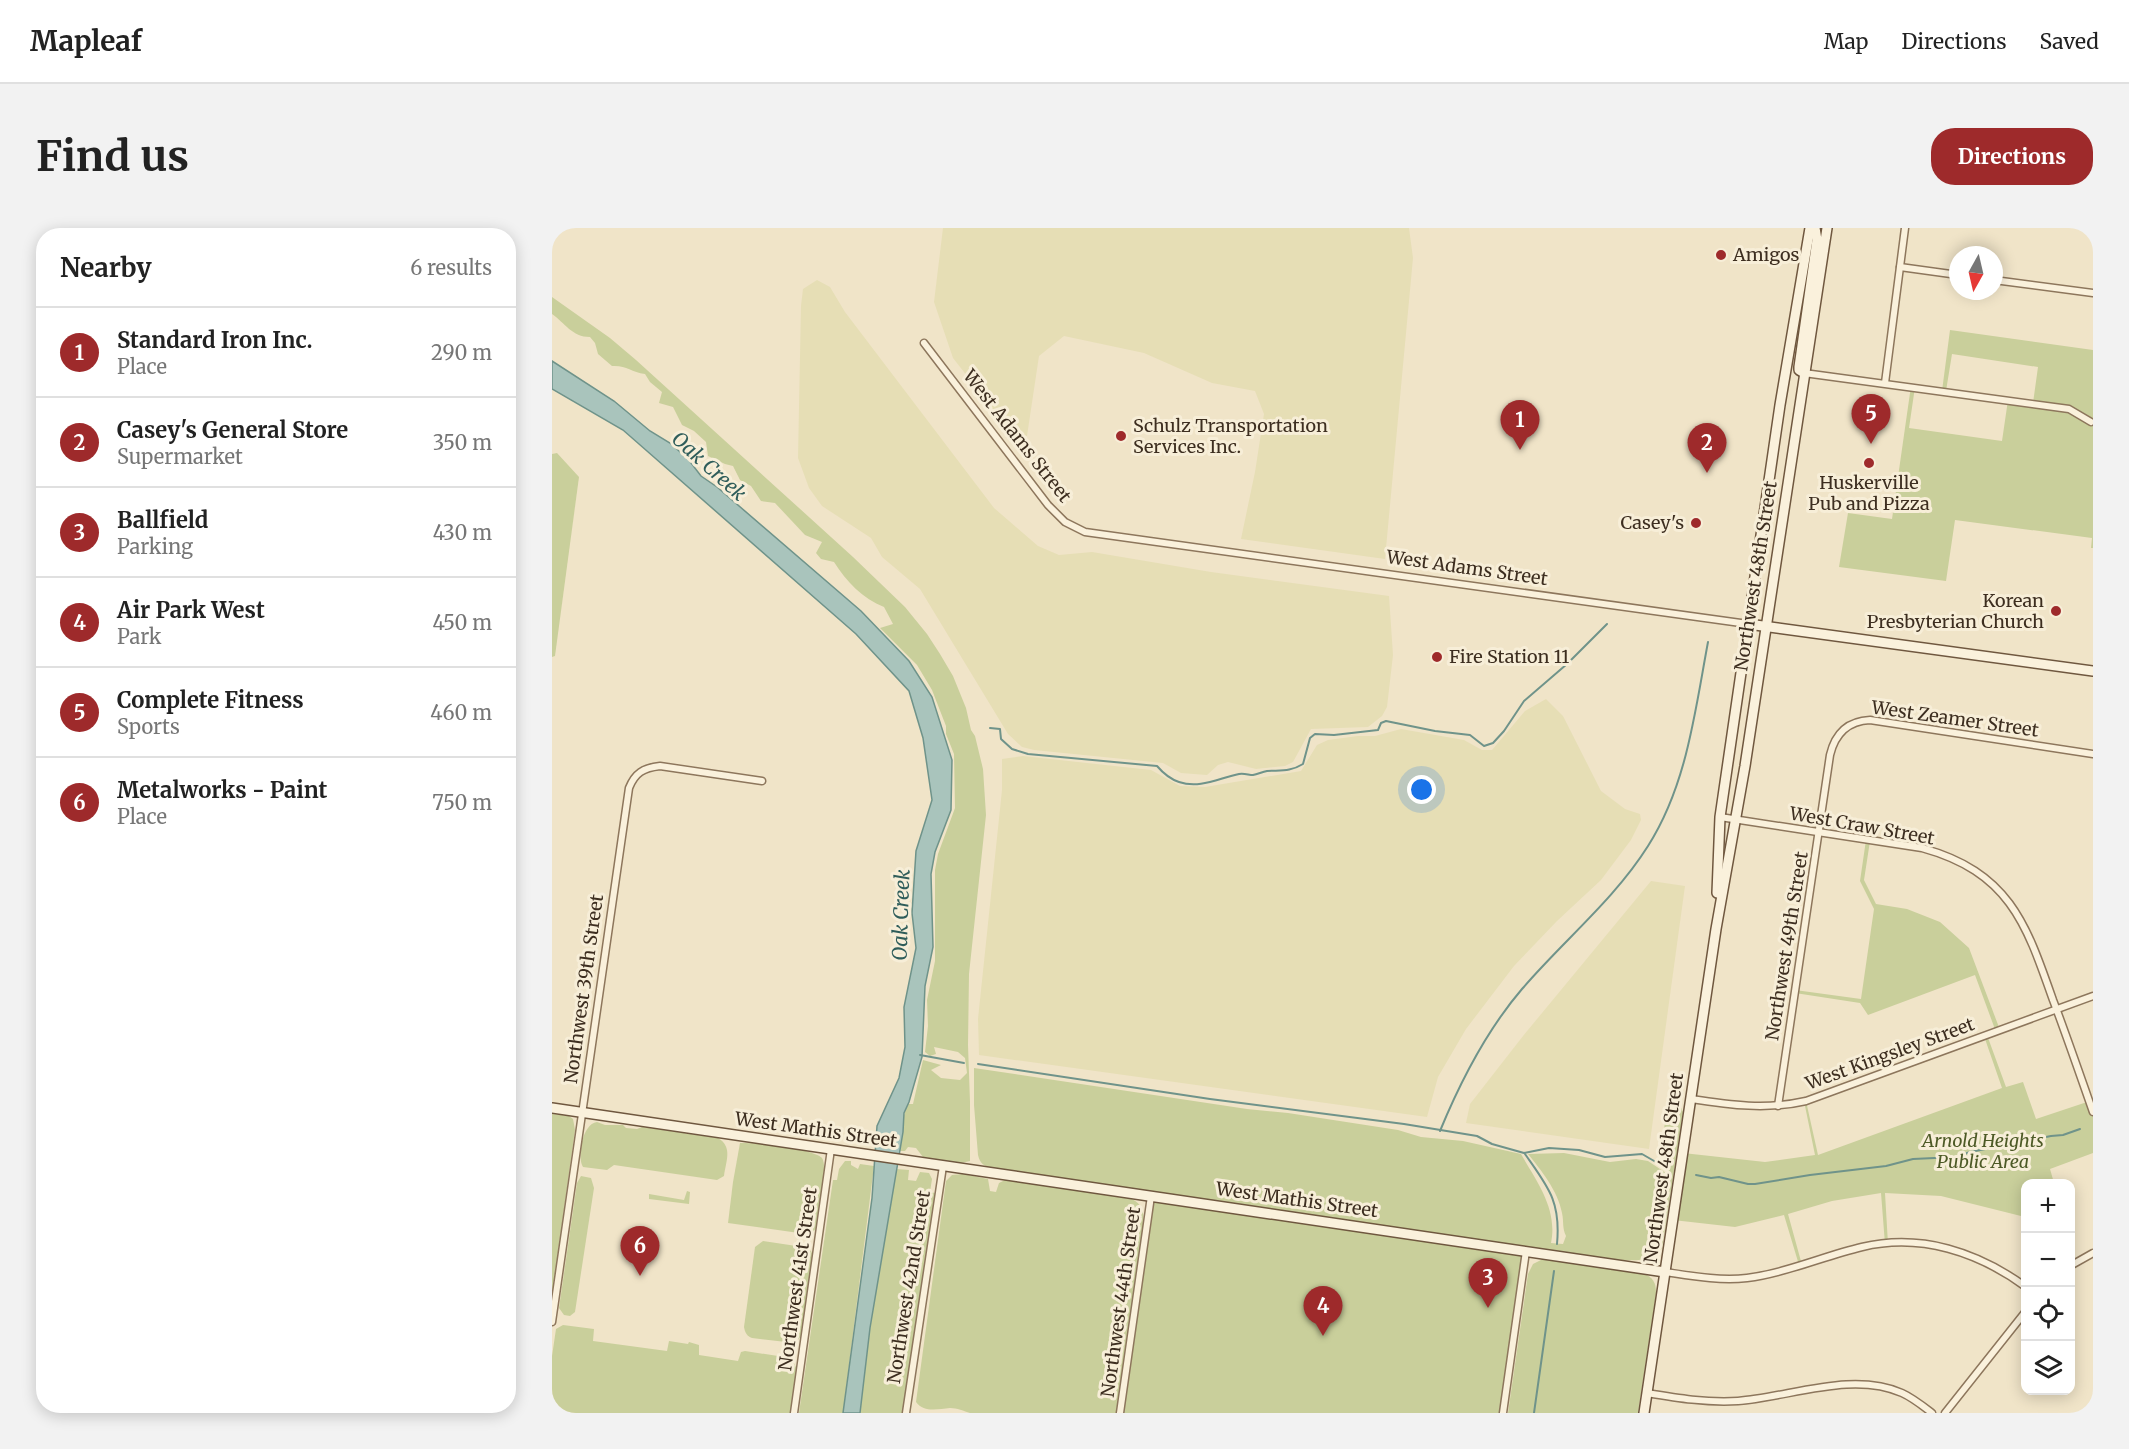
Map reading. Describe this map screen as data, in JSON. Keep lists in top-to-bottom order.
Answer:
{
  "streets": {
    "main road": ["West Adams Street", "Northwest 48th Street", "West Mathis Street"],
    "street": [
      "West Zeamer Street",
      "West Craw Street",
      "Northwest 49th Street",
      "Northwest 39th Street",
      "West Kingsley Street",
      "Northwest 41st Street",
      "Northwest 42nd Street",
      "Northwest 44th Street"
    ]
  },
  "crossings": [
    ["West Adams Street", "Northwest 48th Street"],
    ["Northwest 48th Street", "West Craw Street"],
    ["Northwest 48th Street", "West Kingsley Street"],
    ["Northwest 48th Street", "West Mathis Street"],
    ["West Zeamer Street", "Northwest 49th Street"],
    ["West Craw Street", "Northwest 49th Street"],
    ["West Craw Street", "West Kingsley Street"],
    ["Northwest 49th Street", "West Kingsley Street"],
    ["Northwest 39th Street", "West Mathis Street"],
    ["West Mathis Street", "Northwest 41st Street"],
    ["West Mathis Street", "Northwest 42nd Street"],
    ["West Mathis Street", "Northwest 44th Street"]
  ],
  "water": ["Oak Creek"],
  "parks": ["Arnold Heights Public Area"],
  "places": [
    "Amigos",
    "Schulz Transportation Services Inc.",
    "Huskerville Pub and Pizza",
    "Casey's",
    "Korean Presbyterian Church",
    "Fire Station 11"
  ],
  "north": "bottom",
  "page": {
    "header": "Mapleaf",
    "nav": ["Map", "Directions", "Saved"],
    "buttons": "Directions",
    "title": "Find us",
    "heading": ["Nearby", "6 results"],
    "list": [
      {
        "mark": "1",
        "name": "Standard Iron Inc.",
        "note": "Place",
        "value": "290 m"
      },
      {
        "mark": "2",
        "name": "Casey's General Store",
        "note": "Supermarket",
        "value": "350 m"
      },
      {
        "mark": "3",
        "name": "Ballfield",
        "note": "Parking",
        "value": "430 m"
      },
      {
        "mark": "4",
        "name": "Air Park West",
        "note": "Park",
        "value": "450 m"
      },
      {
        "mark": "5",
        "name": "Complete Fitness",
        "note": "Sports",
        "value": "460 m"
      },
      {
        "mark": "6",
        "name": "Metalworks - Paint",
        "note": "Place",
        "value": "750 m"
      }
    ],
    "pins": [
      "5",
      "1",
      "2",
      "6",
      "3",
      "4"
    ],
    "map_buttons": ["+", "−"]
  }
}
